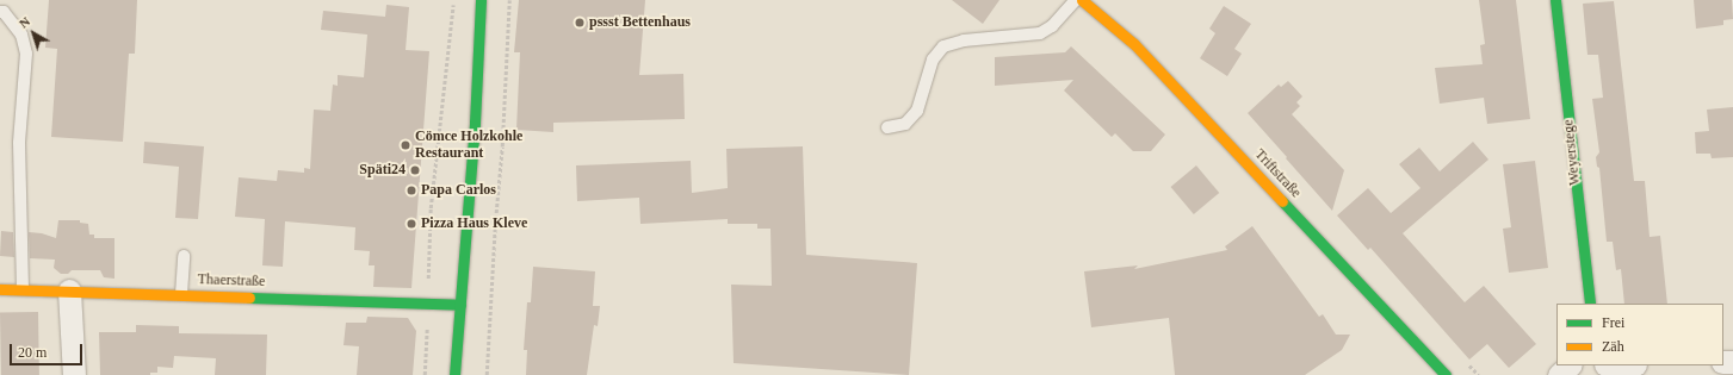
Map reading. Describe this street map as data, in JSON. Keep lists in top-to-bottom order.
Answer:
{
  "streets": {
    "street": ["Weyerstege", "Triftstraße", "Thaerstraße"]
  },
  "places": [
    "pssst Bettenhaus",
    "Cömce Holzkohle Restaurant",
    "Späti24",
    "Papa Carlos",
    "Pizza Haus Kleve"
  ],
  "legend": ["Frei", "Zäh"],
  "scale_bar": "20 m",
  "north": "top left"
}
